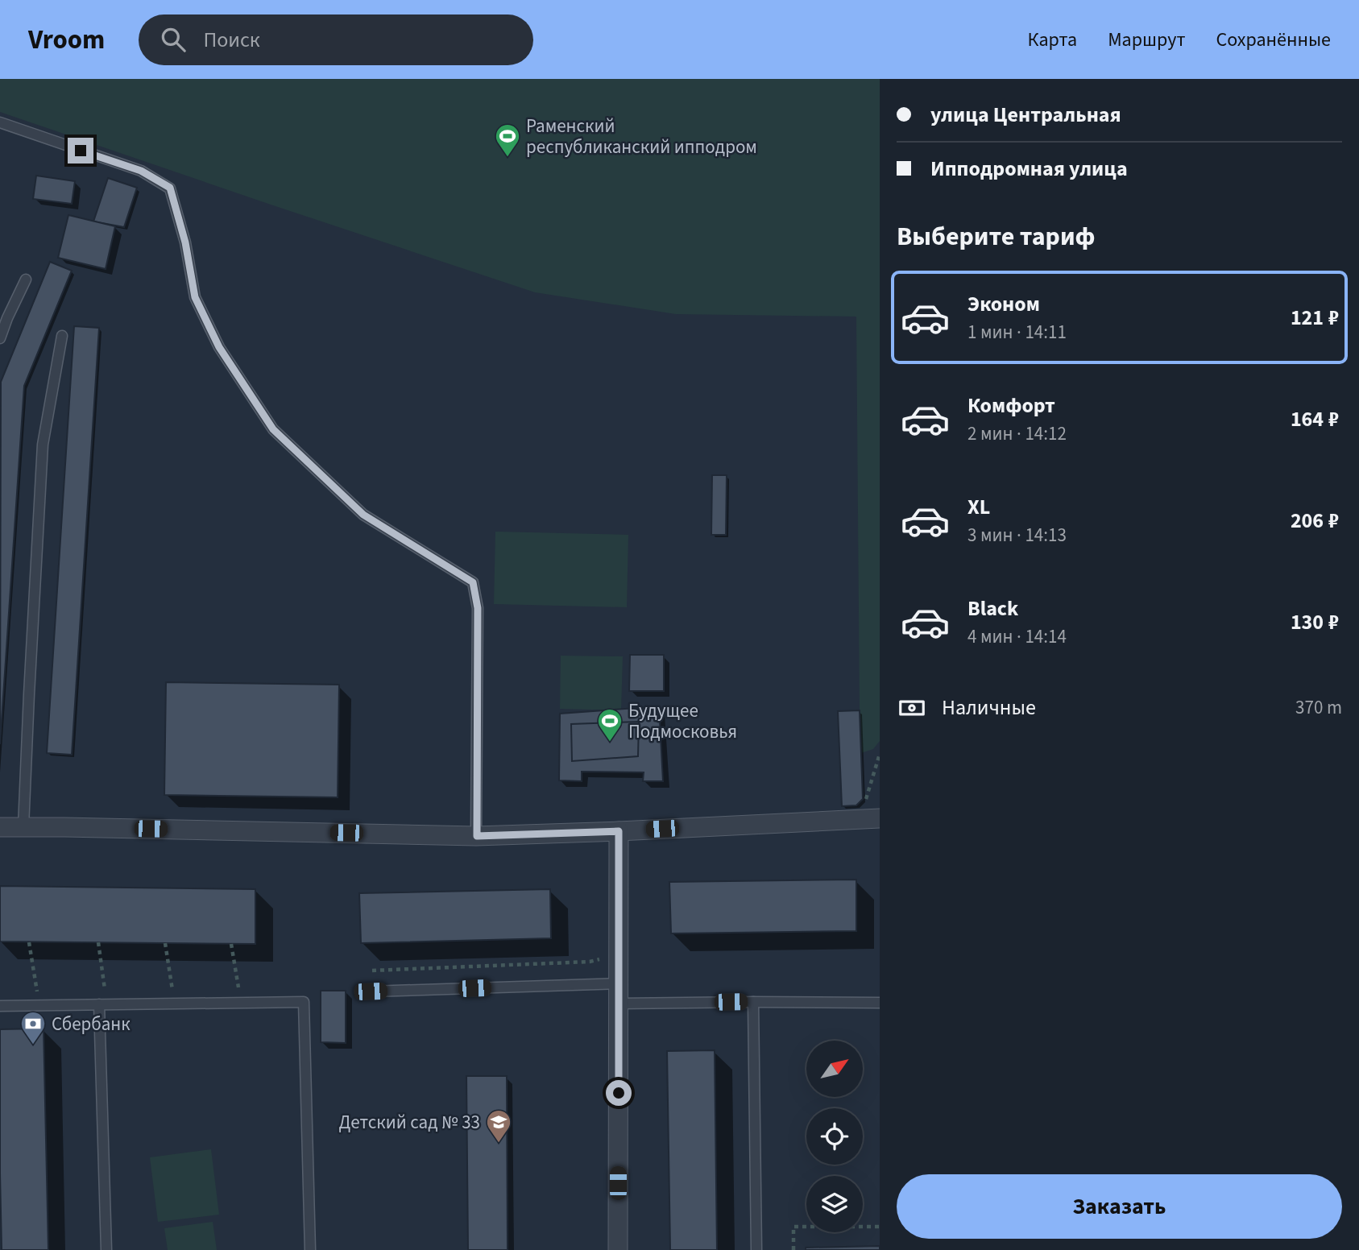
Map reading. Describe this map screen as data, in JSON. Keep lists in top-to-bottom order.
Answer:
{
  "places": {
    "sports": ["Раменский республиканский ипподром", "Будущее Подмосковья"],
    "bank": ["Сбербанк"],
    "school or university": ["Детский сад № 33"]
  },
  "north": "top right",
  "page": {
    "header": "Vroom",
    "search": "Поиск",
    "nav": ["Карта", "Маршрут", "Сохранённые"],
    "banner": ["улица Центральная", "Ипподромная улица"],
    "heading": "Выберите тариф",
    "list": [
      {
        "name": "Эконом",
        "note": "1 мин · 14:11",
        "value": "121 ₽"
      },
      {
        "name": "Комфорт",
        "note": "2 мин · 14:12",
        "value": "164 ₽"
      },
      {
        "name": "XL",
        "note": "3 мин · 14:13",
        "value": "206 ₽"
      },
      {
        "name": "Black",
        "note": "4 мин · 14:14",
        "value": "130 ₽"
      }
    ],
    "pay": ["Наличные", "370 m"],
    "buttons": "Заказать"
  }
}
